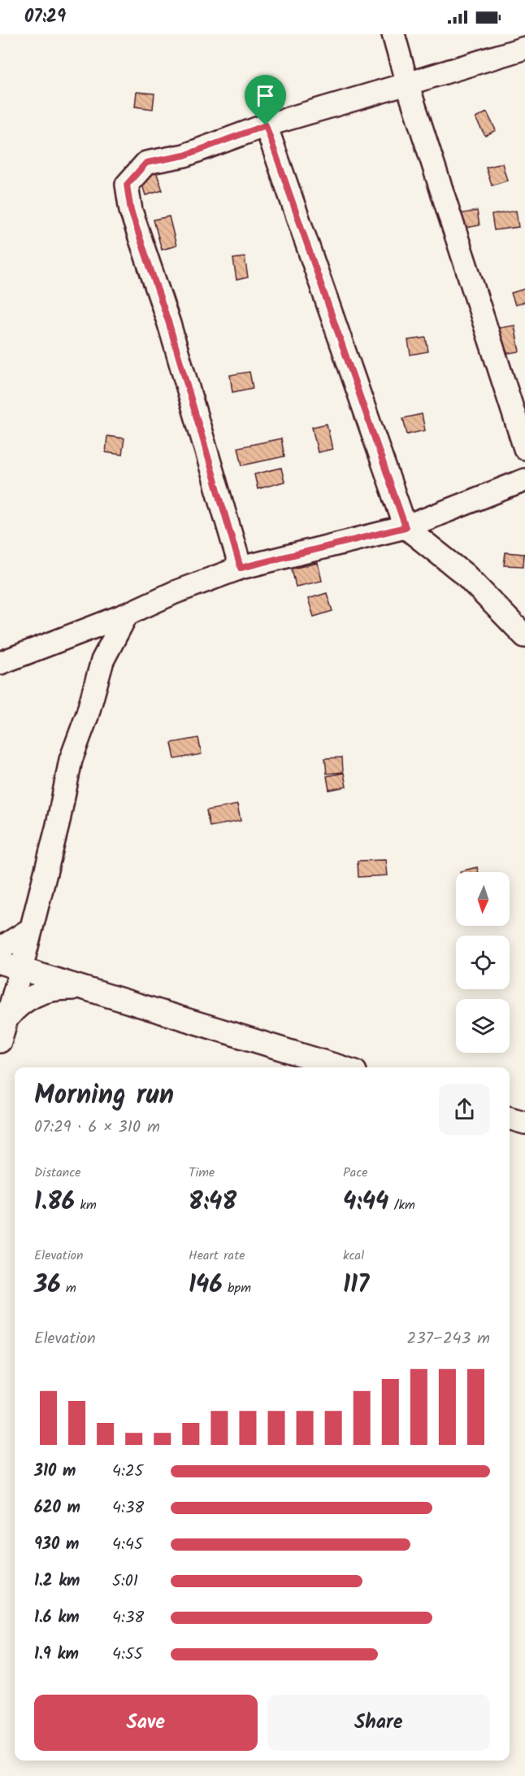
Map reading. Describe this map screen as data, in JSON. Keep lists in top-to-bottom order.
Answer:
{
  "north": "bottom",
  "page": {
    "status": "07:29",
    "heading": ["Morning run", "07:29 · 6 × 310 m"],
    "stats": [
      ["Distance", "1.86 km"],
      ["Time", "8:48"],
      ["Pace", "4:44 /km"],
      ["Elevation", "36 m"],
      ["Heart rate", "146 bpm"],
      ["kcal", "117"]
    ],
    "chart": ["Elevation", "237–243 m"],
    "list": [
      {
        "name": "310 m",
        "note": "4:25"
      },
      {
        "name": "620 m",
        "note": "4:38"
      },
      {
        "name": "930 m",
        "note": "4:45"
      },
      {
        "name": "1.2 km",
        "note": "5:01"
      },
      {
        "name": "1.6 km",
        "note": "4:38"
      },
      {
        "name": "1.9 km",
        "note": "4:55"
      }
    ],
    "buttons": ["Save", "Share"]
  }
}
